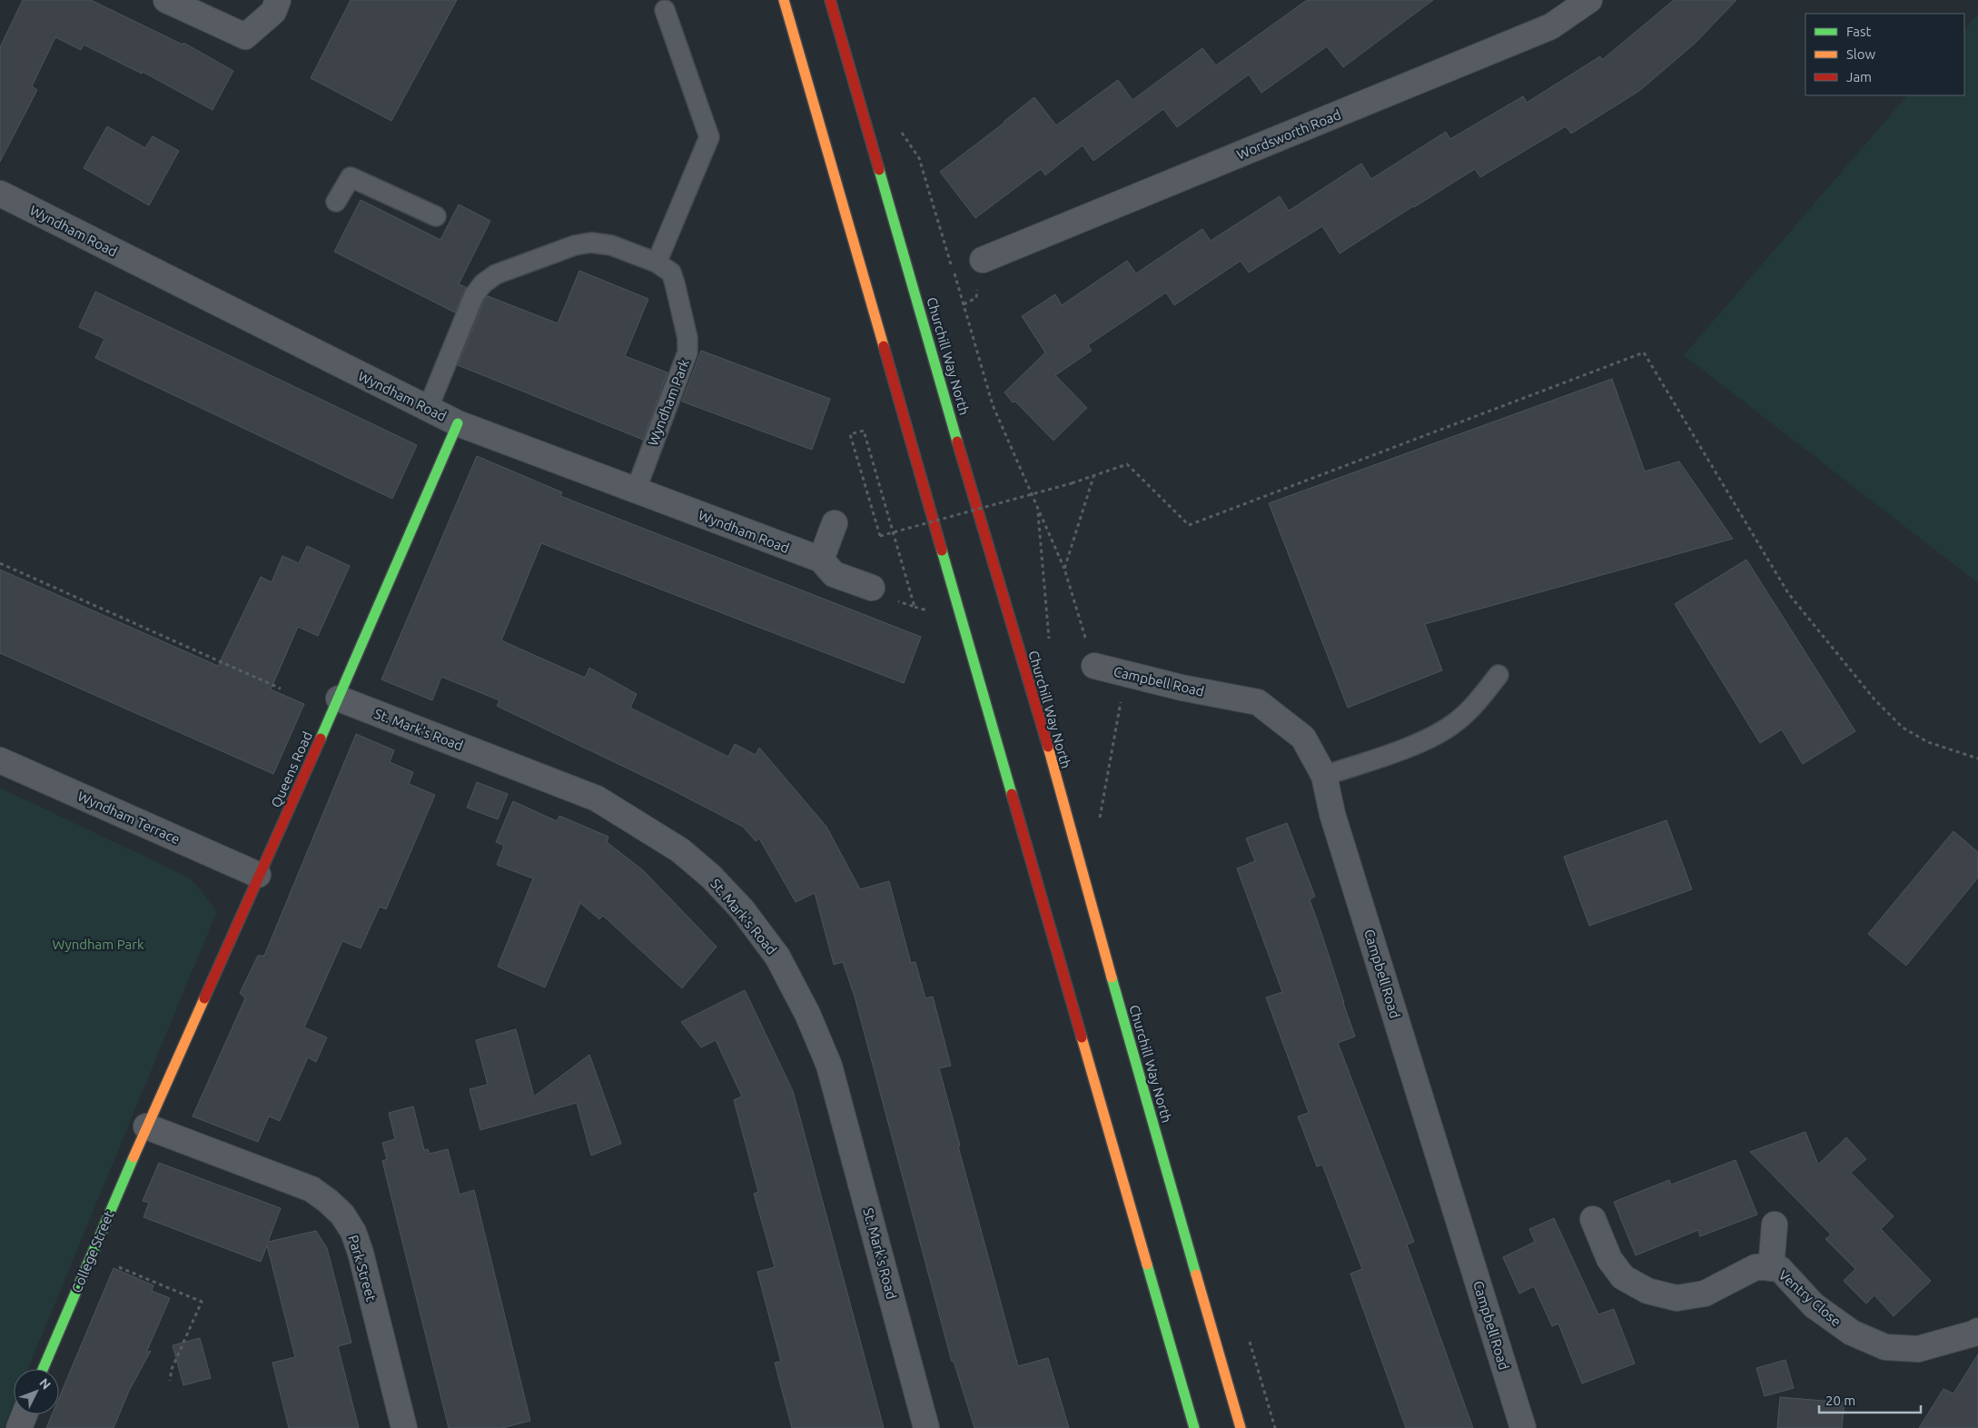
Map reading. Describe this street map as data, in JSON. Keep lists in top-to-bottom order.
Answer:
{
  "streets": {
    "main road": ["Churchill Way North", "Queens Road", "College Street"],
    "street": [
      "Wordsworth Road",
      "Wyndham Road",
      "Campbell Road",
      "St. Mark's Road",
      "Wyndham Terrace",
      "Park Street",
      "Ventry Close"
    ],
    "lane": ["Wyndham Park"]
  },
  "crossings": [
    ["Wyndham Road", "Wyndham Park"],
    ["Wyndham Road", "Queens Road"],
    ["St. Mark's Road", "Queens Road"],
    ["Queens Road", "Wyndham Terrace"],
    ["Queens Road", "College Street"],
    ["Queens Road", "Park Street"],
    ["College Street", "Park Street"]
  ],
  "parks": ["Wyndham Park"],
  "legend": ["Fast", "Slow", "Jam"],
  "scale_bar": "20 m",
  "north": "top right"
}
